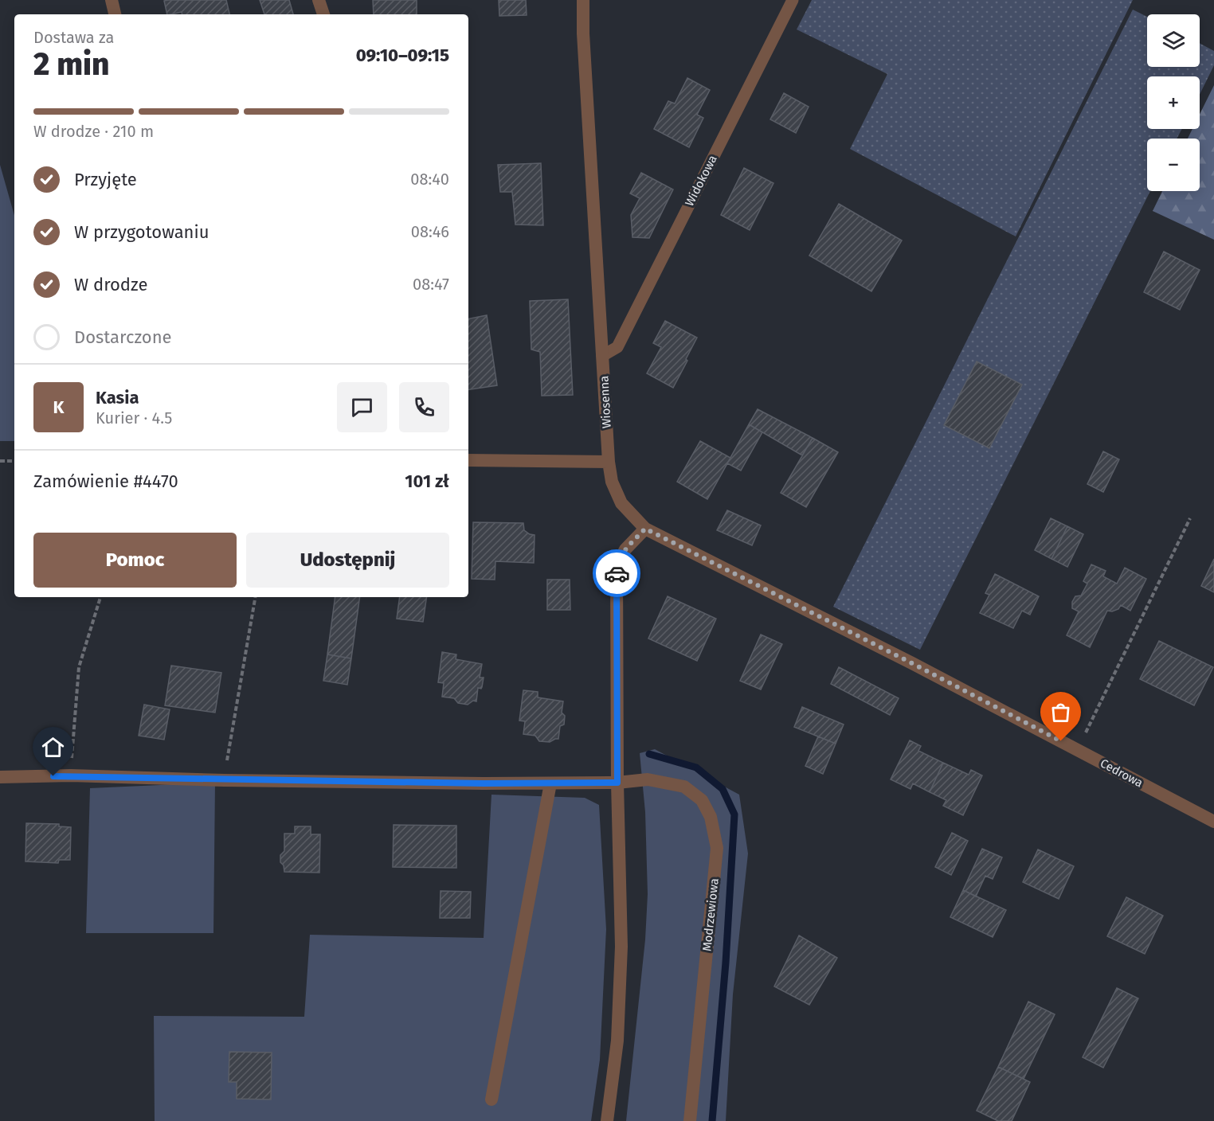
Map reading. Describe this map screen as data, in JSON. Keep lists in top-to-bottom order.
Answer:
{
  "streets": {
    "street": ["Wiosenna", "Cedrowa", "Modrzewiowa"],
    "lane": ["Widokowa"]
  },
  "crossings": [
    ["Widokowa", "Wiosenna"],
    ["Wiosenna", "Cedrowa"]
  ],
  "page": {
    "map_buttons": ["+", "−"],
    "heading": ["2 min", "Dostawa za", "09:10–09:15"],
    "panel": [
      "Kasia",
      "Kurier · 4.5",
      "Zamówienie #4470",
      "101 zł"
    ],
    "bar": "W drodze · 210 m",
    "list": [
      ["Przyjęte", "08:40"],
      ["W przygotowaniu", "08:46"],
      ["W drodze", "08:47"],
      "Dostarczone"
    ],
    "round": "K",
    "buttons": ["Pomoc", "Udostępnij"]
  }
}
